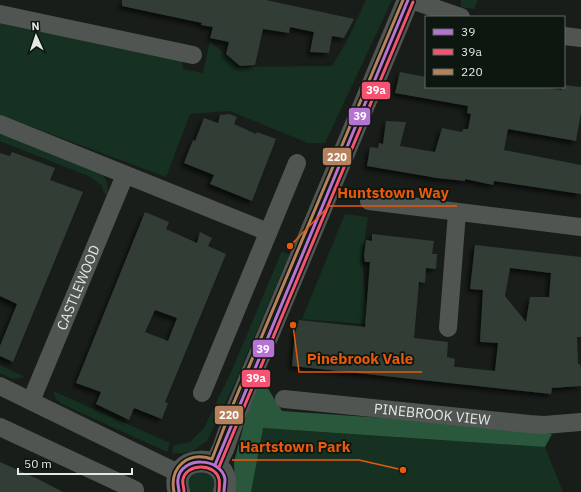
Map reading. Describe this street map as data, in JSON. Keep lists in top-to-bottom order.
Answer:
{
  "streets": {
    "street": ["CASTLEWOOD", "PINEBROOK VIEW"]
  },
  "places": ["Huntstown Way", "Pinebrook Vale", "Hartstown Park"],
  "lines": ["transit line 39", "transit line 220", "transit line 39a"],
  "legend": ["39", "39a", "220"],
  "scale_bar": "50 m",
  "north": "top"
}
